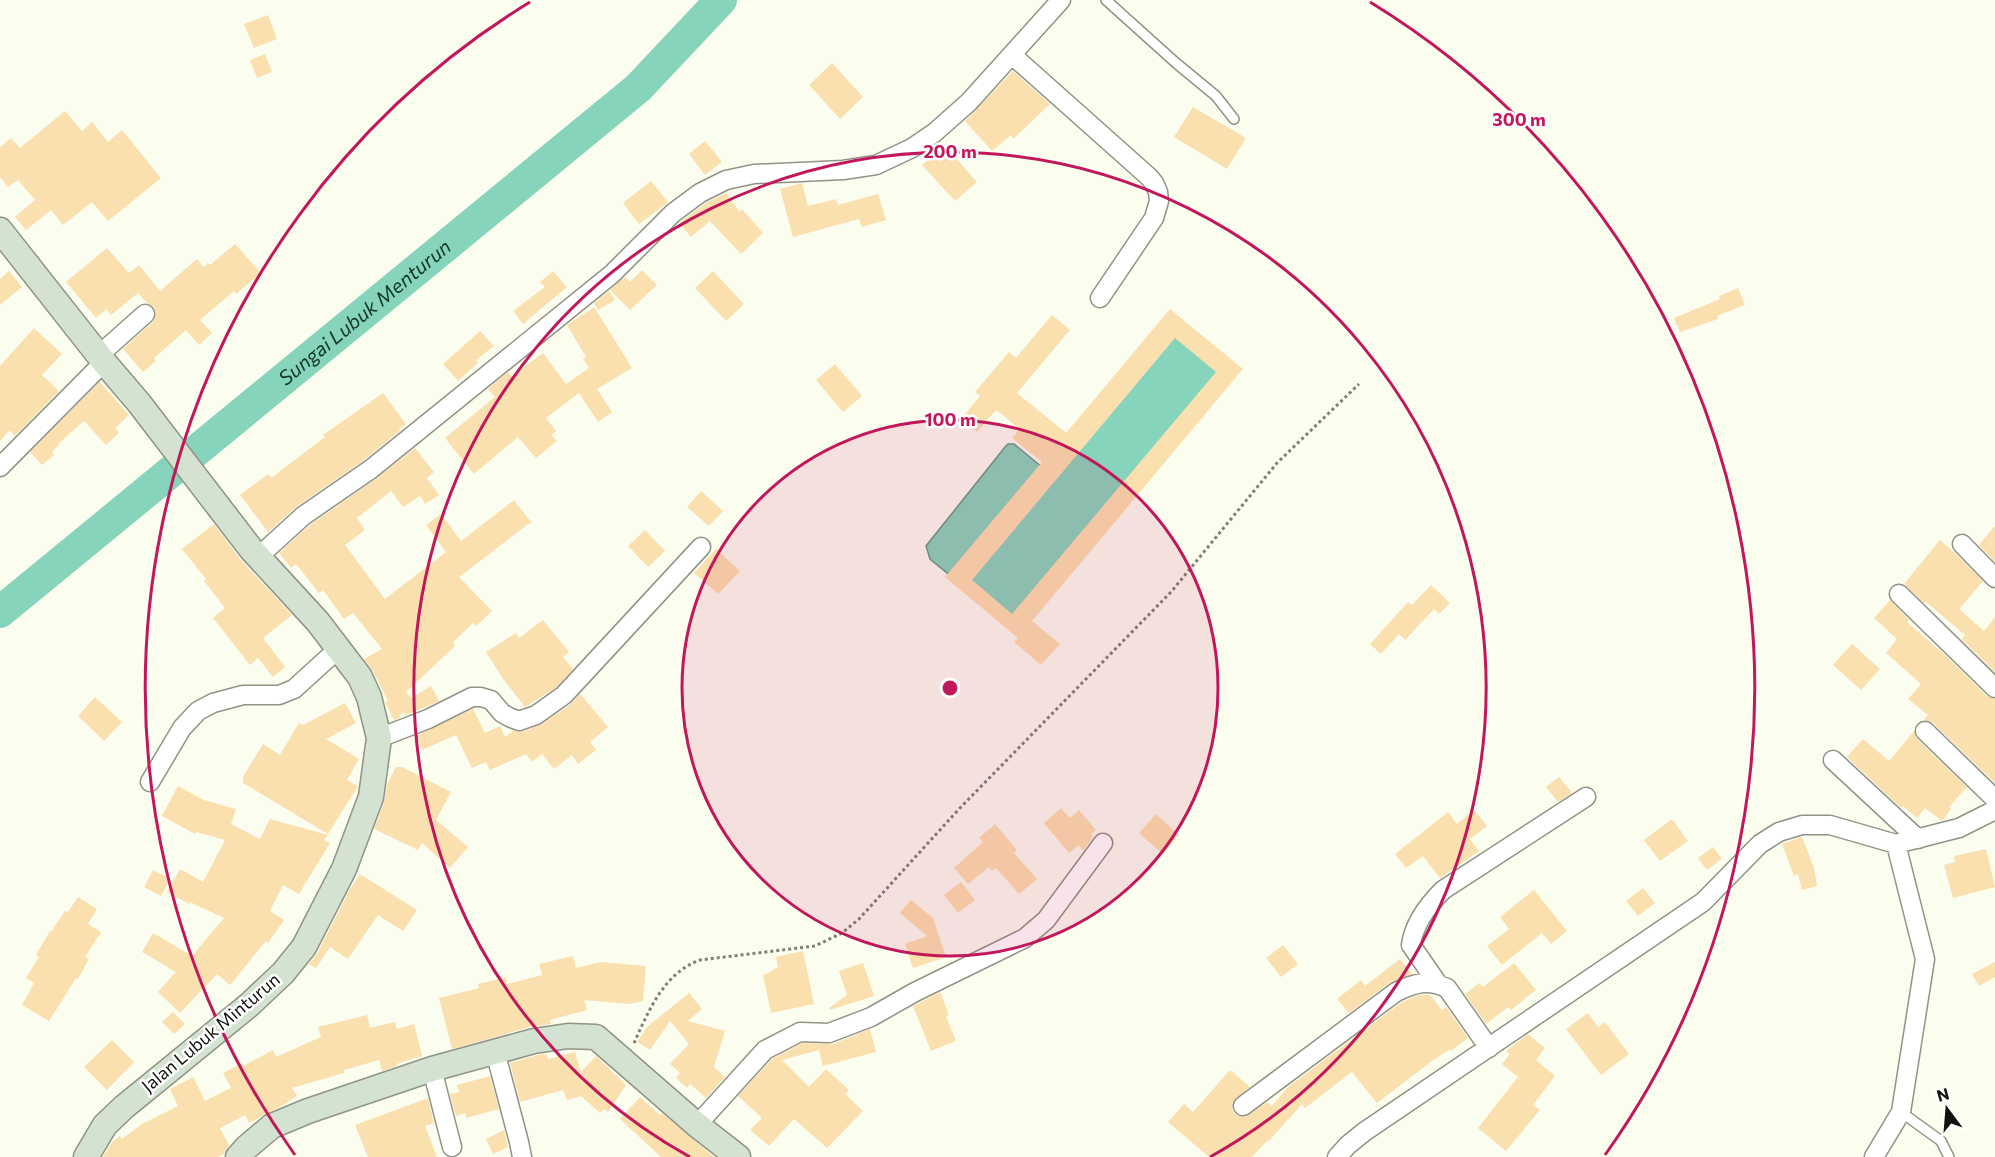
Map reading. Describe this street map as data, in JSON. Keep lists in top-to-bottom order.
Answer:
{
  "streets": {
    "street": ["Jalan Lubuk Minturun"]
  },
  "water": ["Sungai Lubuk Menturun"],
  "north": "top",
  "rings": ["300 m", "200 m", "100 m"]
}
